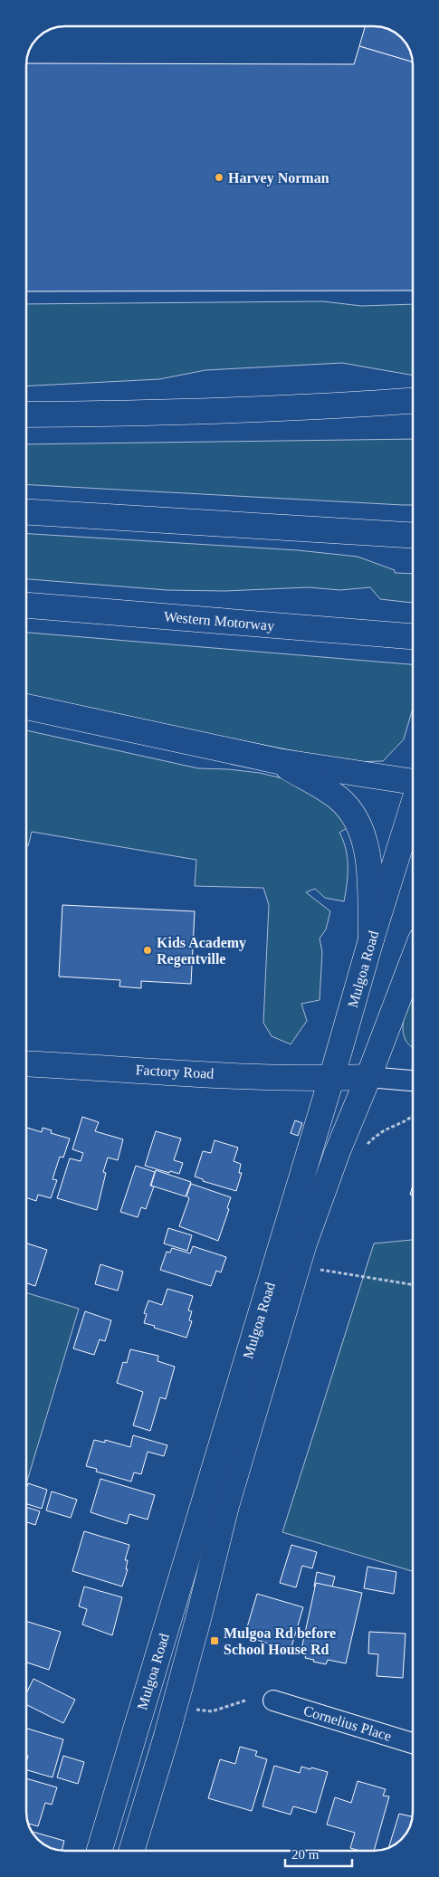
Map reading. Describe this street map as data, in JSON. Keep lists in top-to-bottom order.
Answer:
{
  "streets": {
    "main road": ["Western Motorway", "Mulgoa Road", "Factory Road"],
    "street": ["Cornelius Place"]
  },
  "crossings": [
    ["Mulgoa Road", "Factory Road"]
  ],
  "places": {
    "other": ["Harvey Norman", "Kids Academy Regentville"],
    "transit": ["Mulgoa Rd before School House Rd"]
  },
  "scale_bar": "20 m"
}
